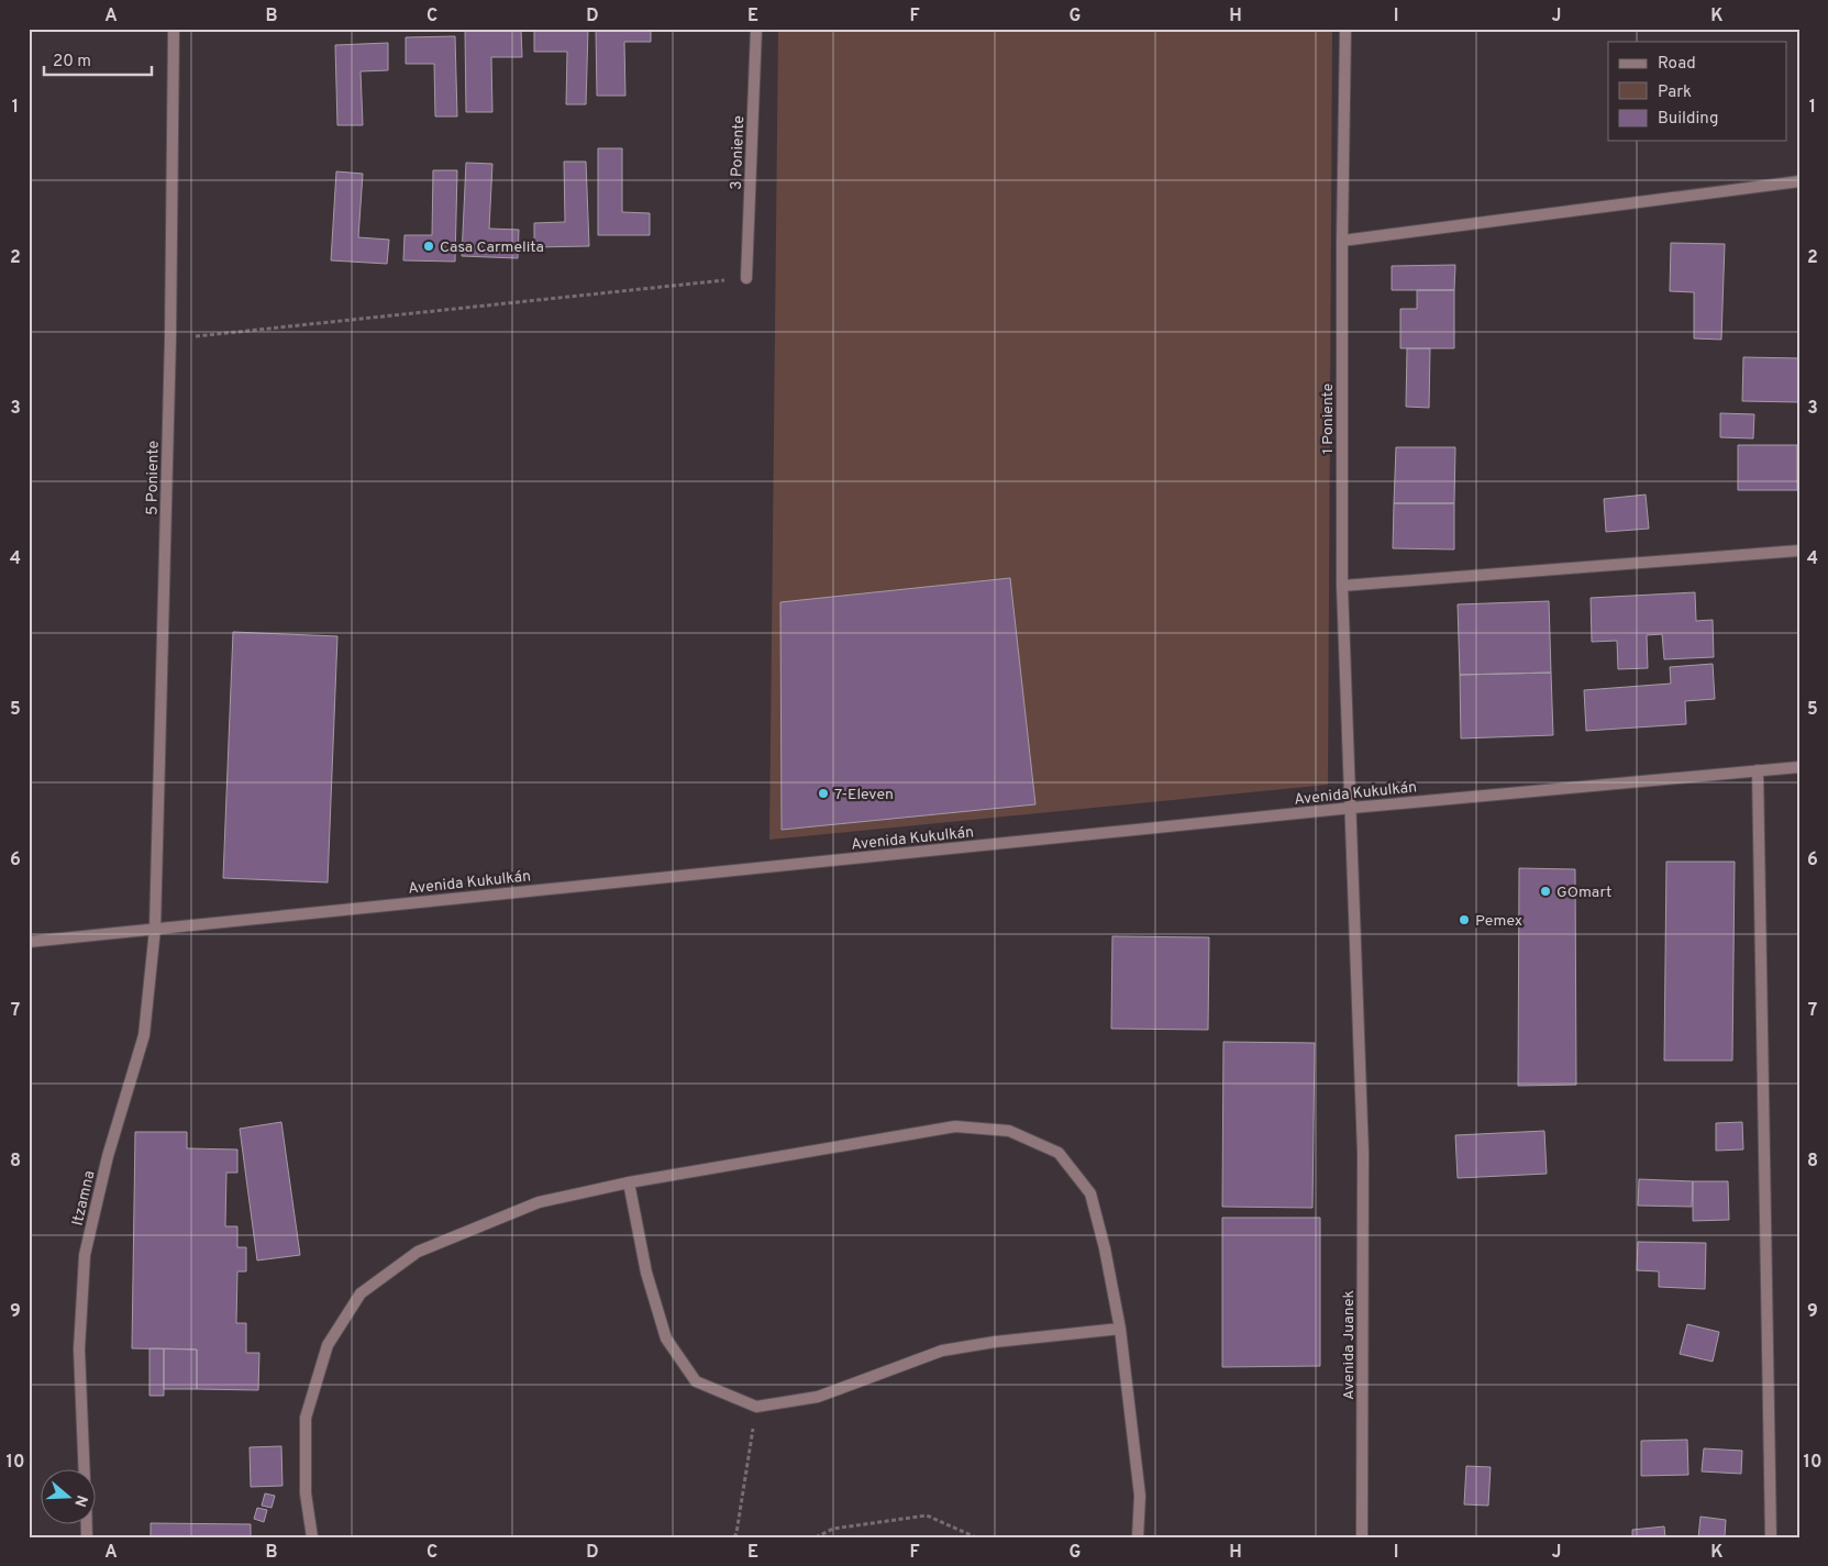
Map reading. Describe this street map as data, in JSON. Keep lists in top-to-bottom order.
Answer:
{
  "streets": {
    "street": [
      "3 Poniente",
      "1 Poniente",
      "5 Poniente",
      "Avenida Kukulkán",
      "Itzamna",
      "Avenida Juanek"
    ]
  },
  "crossings": [
    ["1 Poniente", "Avenida Kukulkán"],
    ["1 Poniente", "Avenida Juanek"],
    ["5 Poniente", "Avenida Kukulkán"],
    ["5 Poniente", "Itzamna"],
    ["Avenida Kukulkán", "Itzamna"],
    ["Avenida Kukulkán", "Avenida Juanek"]
  ],
  "places": [
    "Casa Carmelita",
    "7-Eleven",
    "GOmart",
    "Pemex"
  ],
  "legend": ["Road", "Park", "Building"],
  "scale_bar": "20 m",
  "north": "right",
  "grid": {
    "columns": [
      "A",
      "B",
      "C",
      "D",
      "E",
      "F",
      "G",
      "H",
      "I",
      "J",
      "K"
    ],
    "rows": [
      "1",
      "2",
      "3",
      "4",
      "5",
      "6",
      "7",
      "8",
      "9",
      "10"
    ]
  }
}
